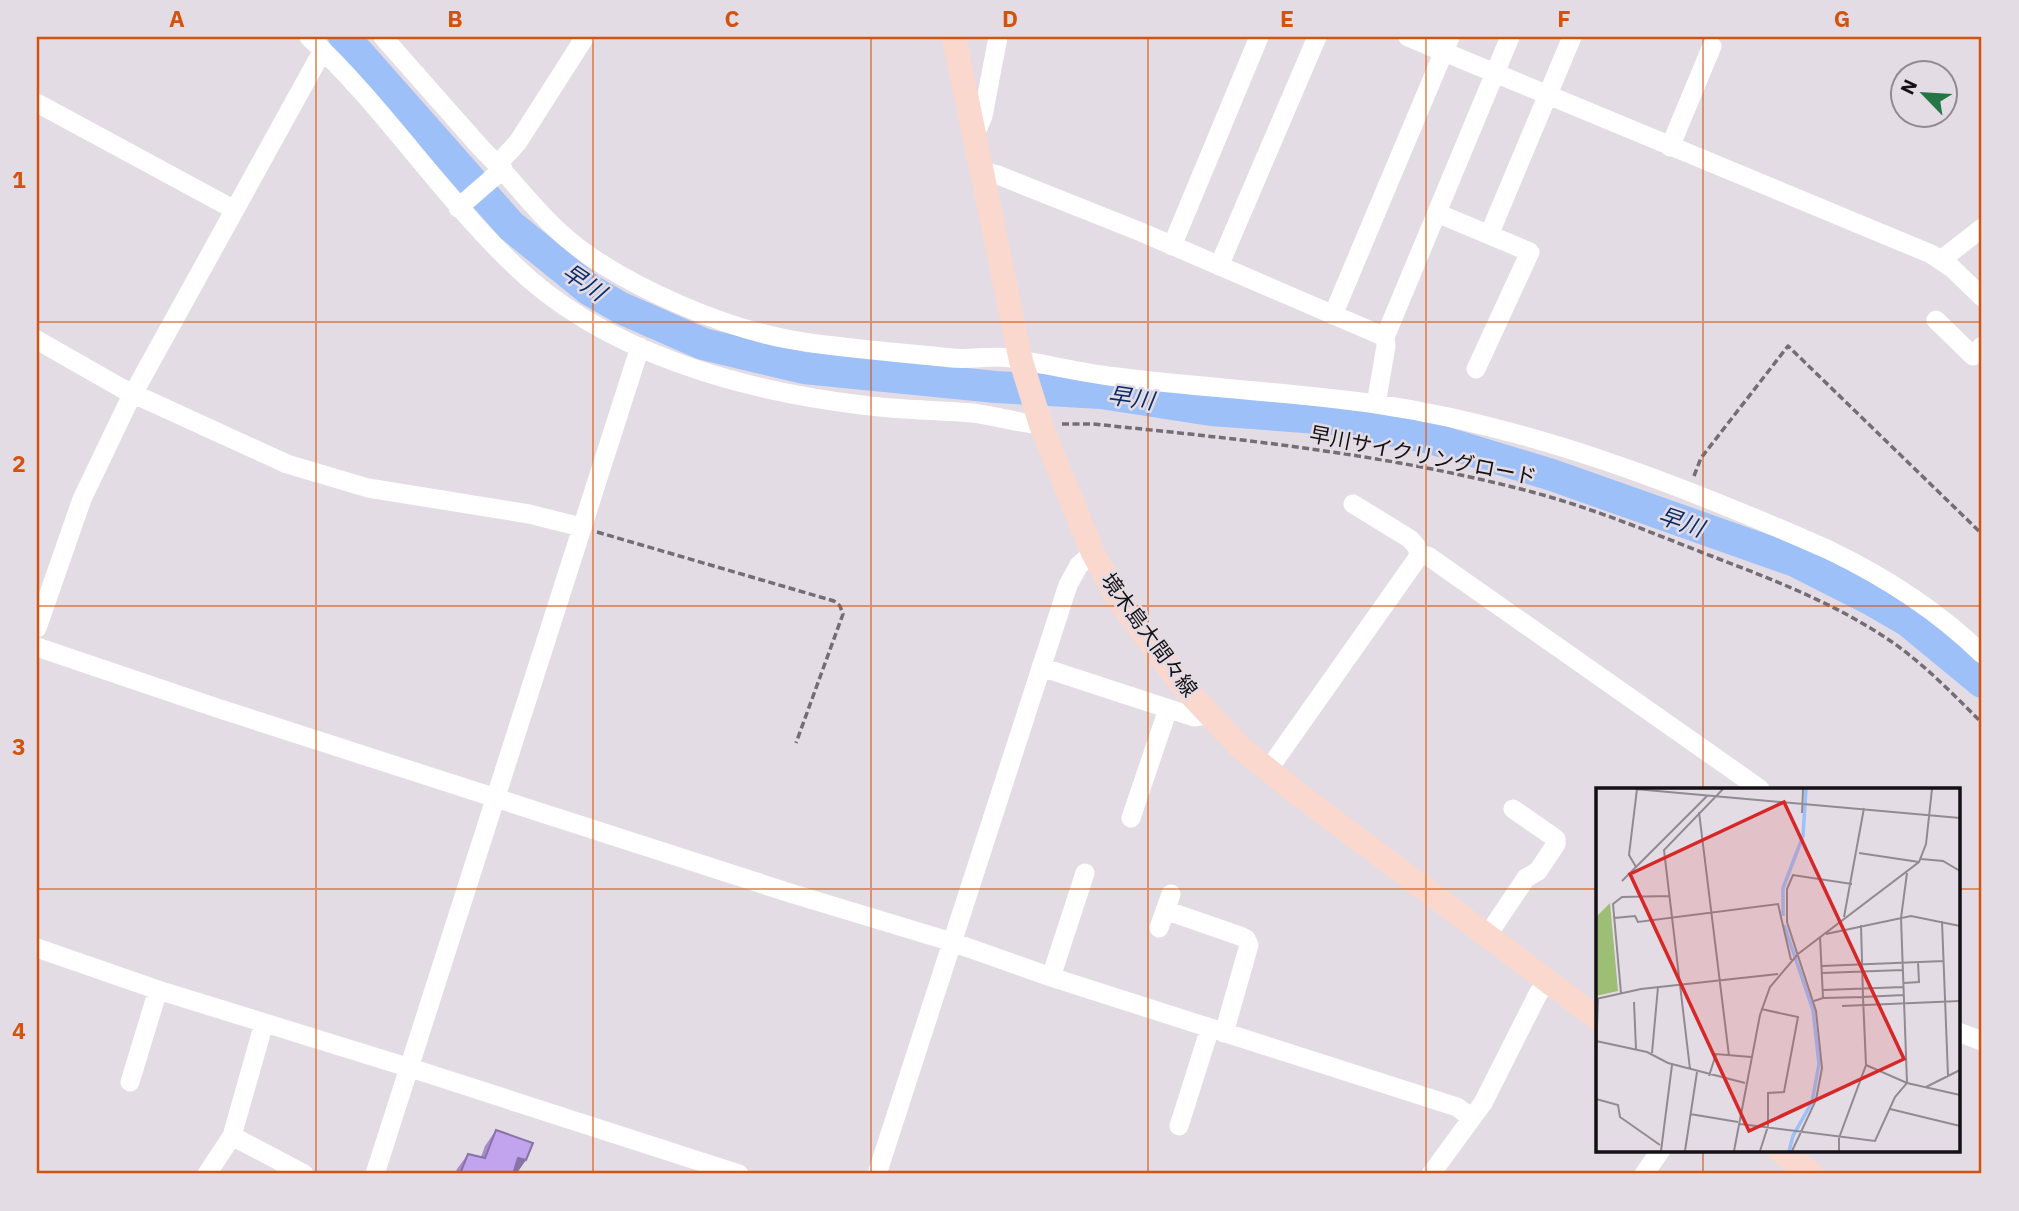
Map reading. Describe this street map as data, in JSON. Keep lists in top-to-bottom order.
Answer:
{
  "streets": {
    "main road": ["境木島大間々線"],
    "path": ["早川サイクリングロード"]
  },
  "crossings": [
    ["早川サイクリングロード", "境木島大間々線"]
  ],
  "water": ["早川"],
  "north": "top left",
  "grid": {
    "columns": [
      "A",
      "B",
      "C",
      "D",
      "E",
      "F",
      "G"
    ],
    "rows": [
      "1",
      "2",
      "3",
      "4"
    ]
  }
}
